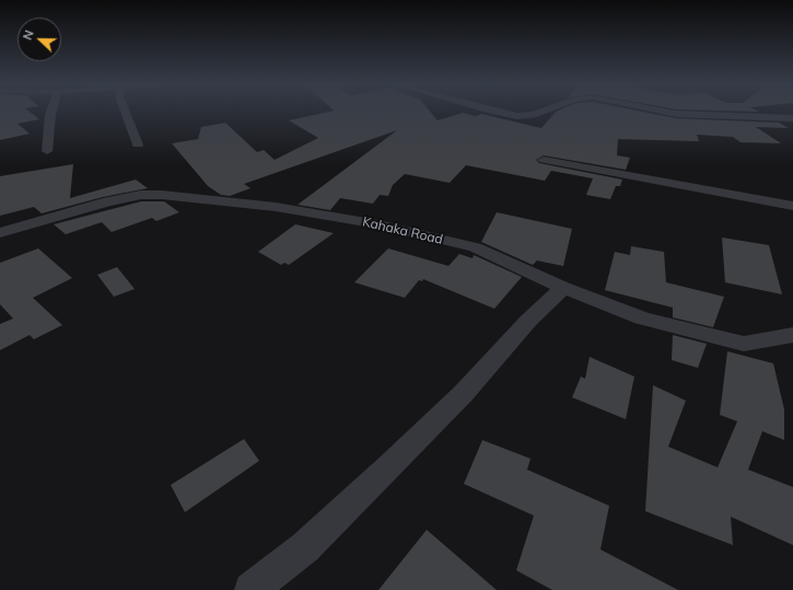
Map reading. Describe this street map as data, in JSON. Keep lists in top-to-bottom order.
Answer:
{
  "streets": {
    "street": ["Kahaka Road"]
  },
  "north": "left"
}
